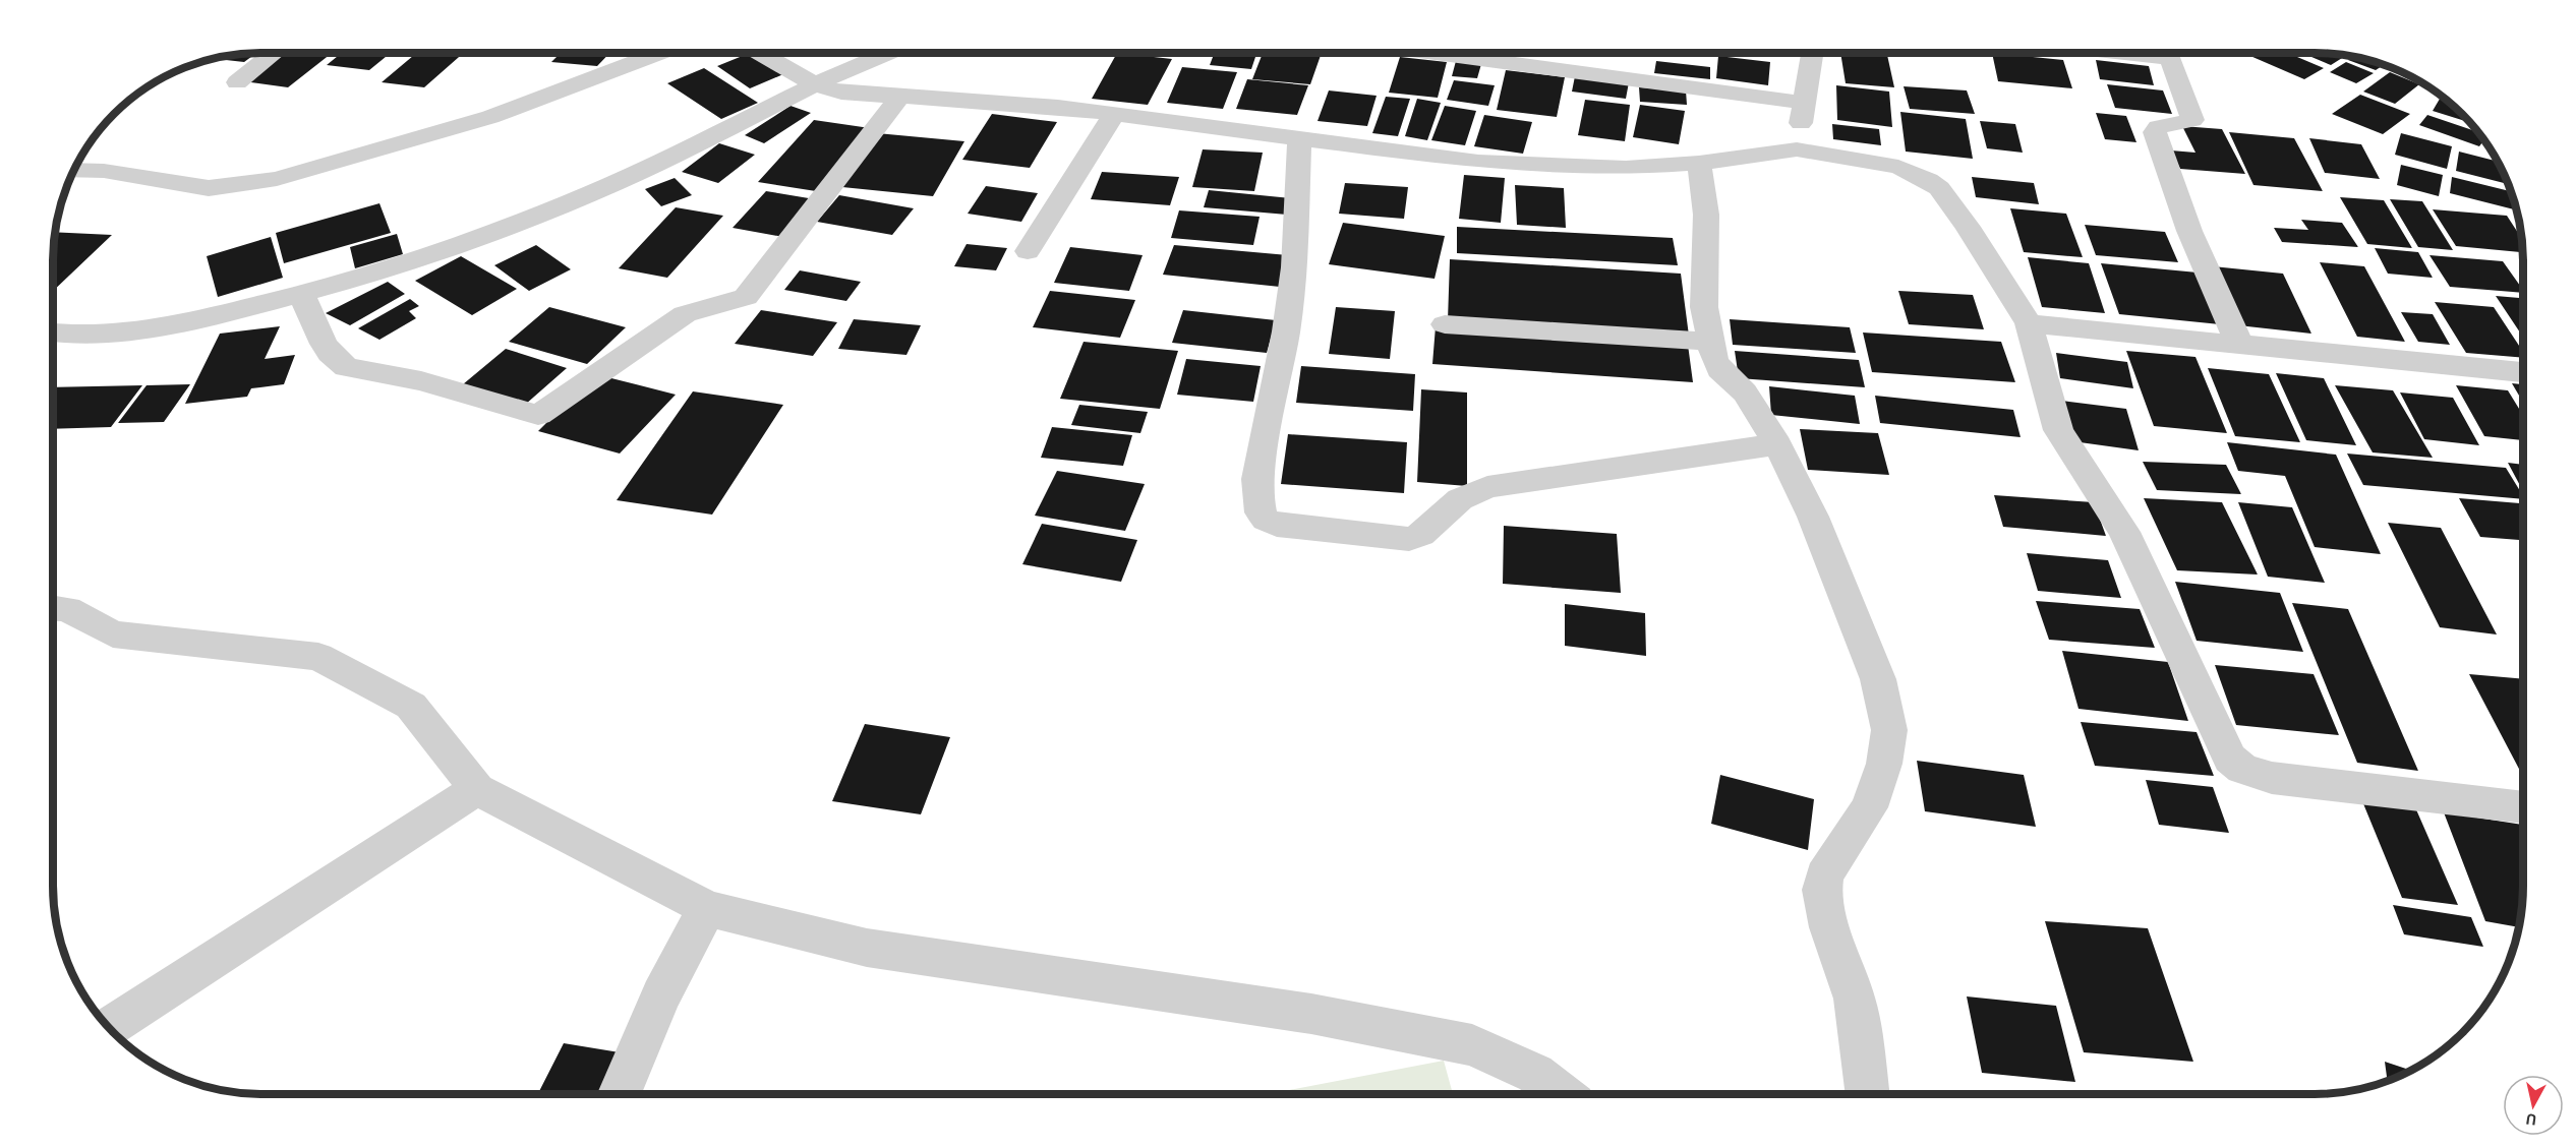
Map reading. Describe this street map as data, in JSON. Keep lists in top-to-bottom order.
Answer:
{
  "north": "bottom"
}
